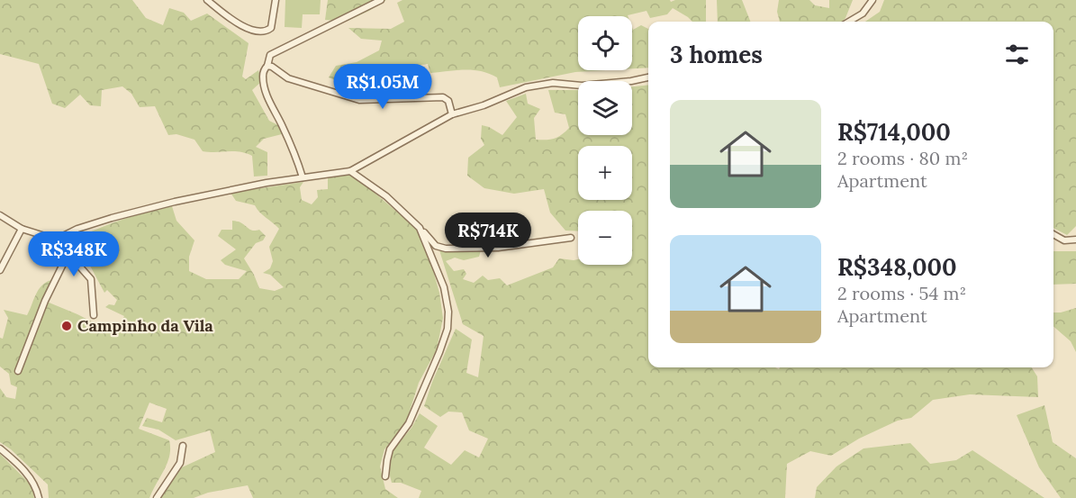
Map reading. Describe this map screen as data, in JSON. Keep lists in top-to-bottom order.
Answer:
{
  "places": ["Campinho da Vila"],
  "page": {
    "map_buttons": ["+", "−"],
    "heading": "3 homes",
    "price": ["R$1.05M", "R$714K", "R$348K"],
    "list": [
      {
        "name": "R$714,000",
        "note": "2 rooms · 80 m² · Apartment"
      },
      {
        "name": "R$348,000",
        "note": "2 rooms · 54 m² · Apartment"
      }
    ]
  }
}
